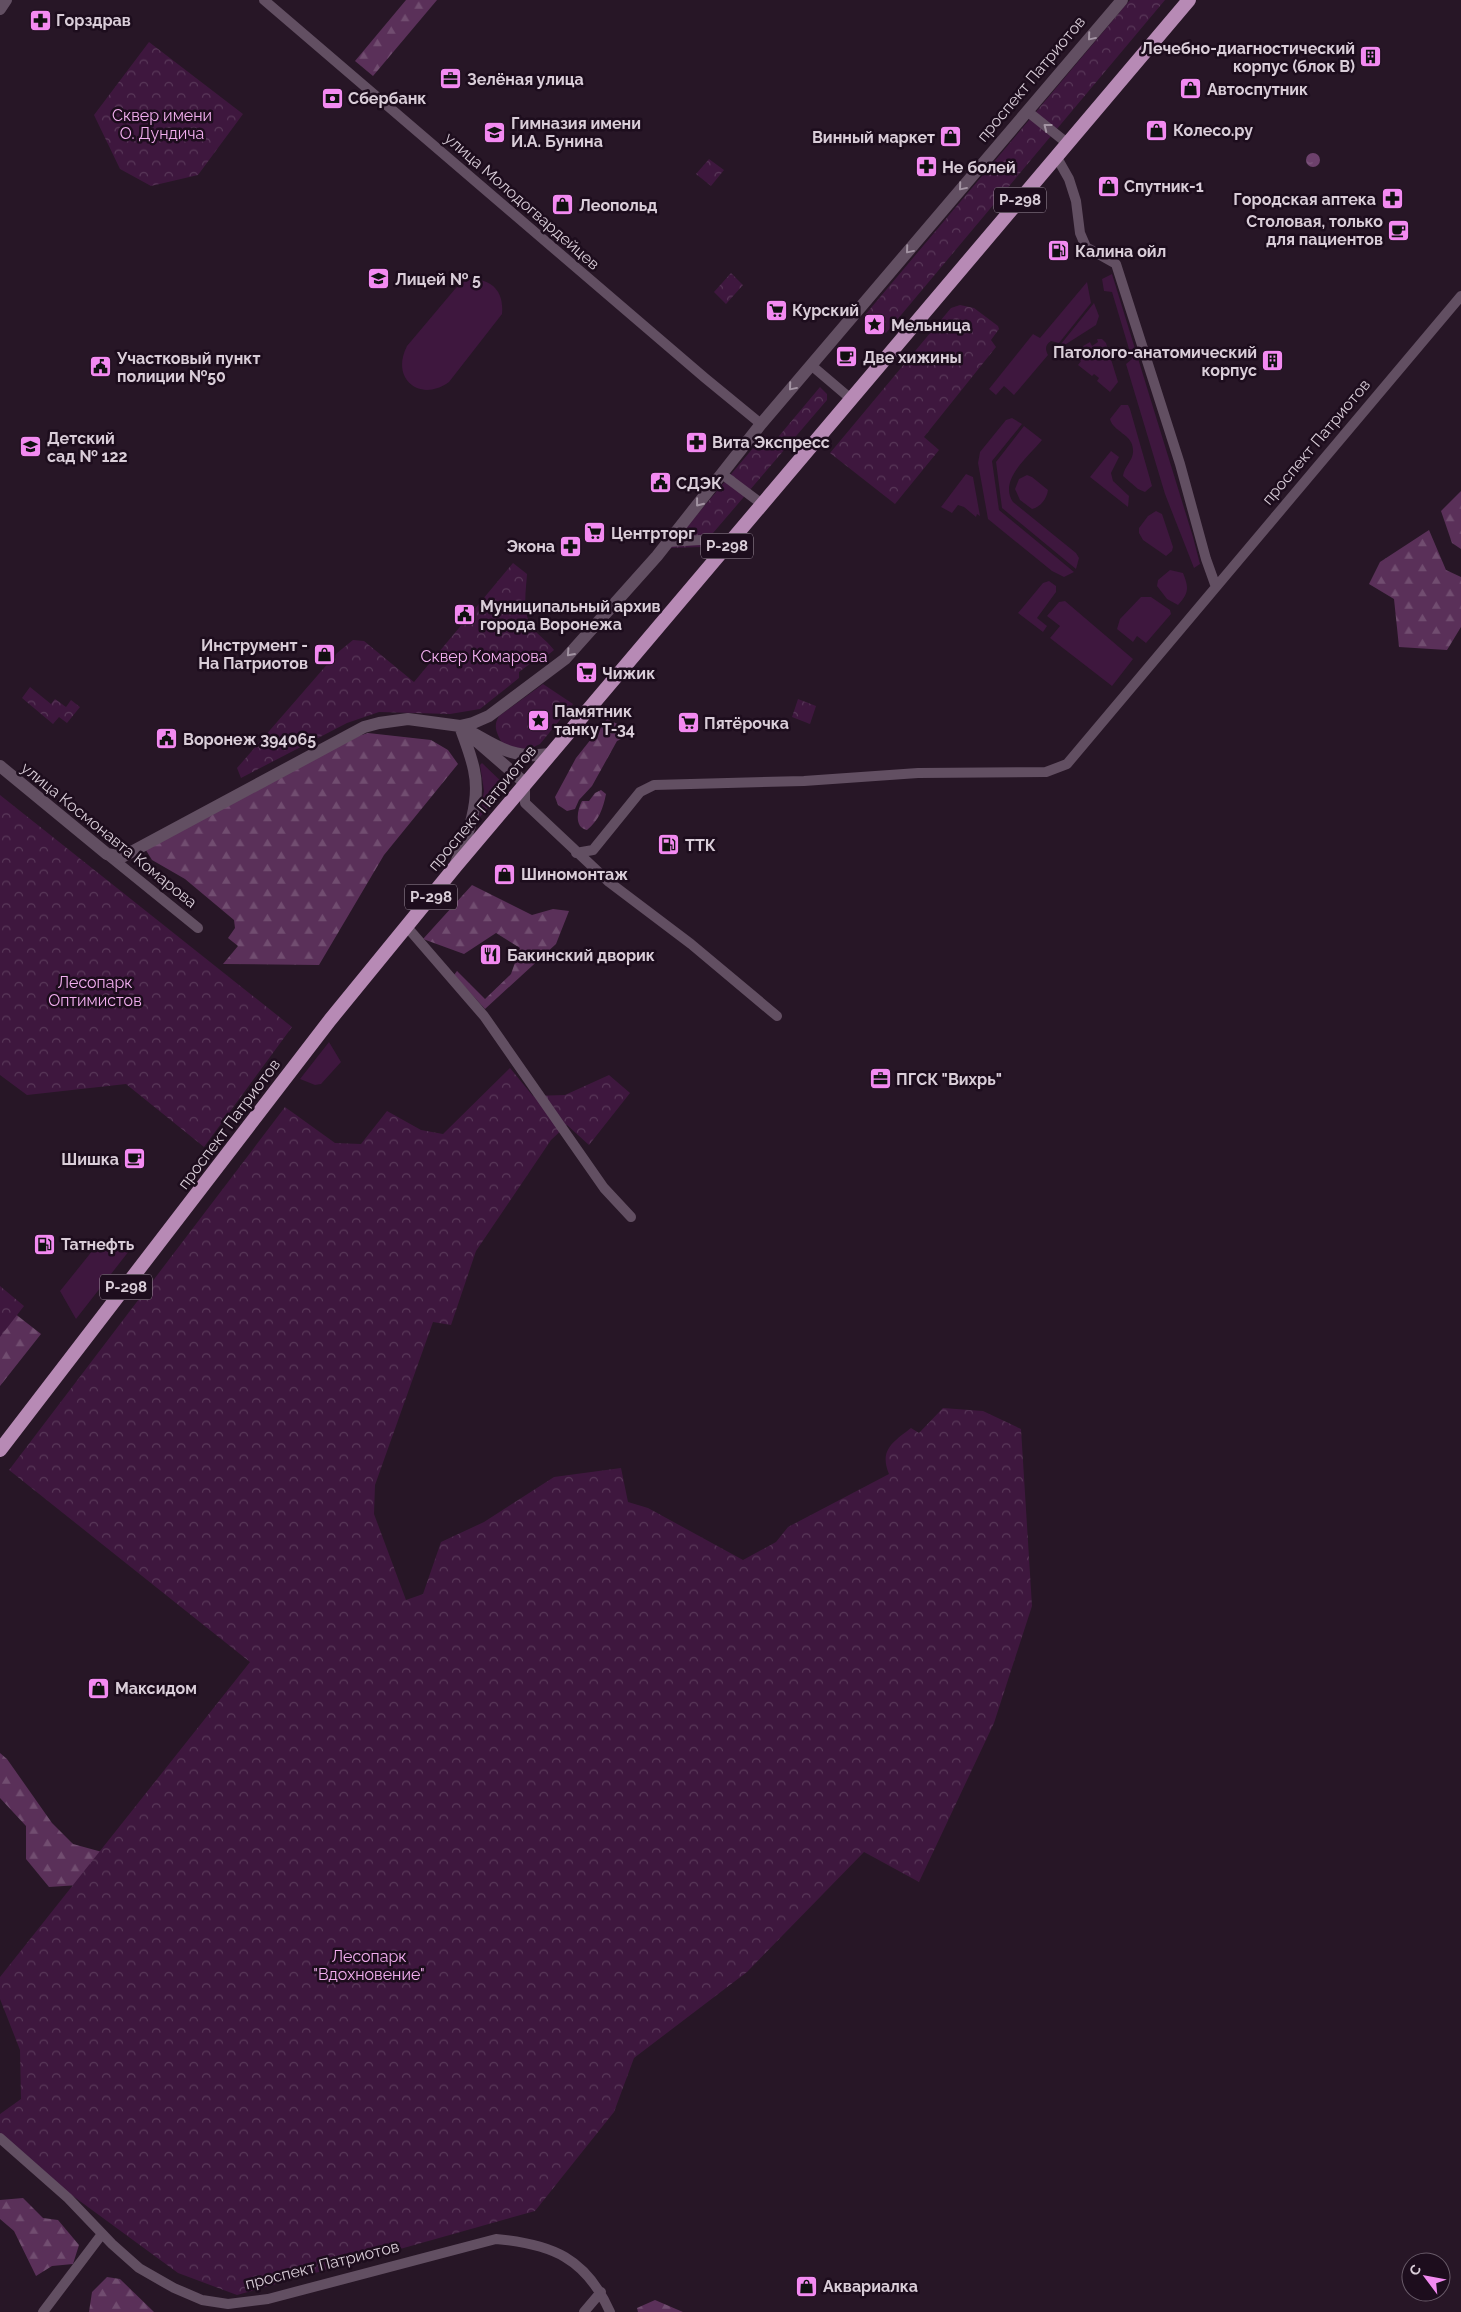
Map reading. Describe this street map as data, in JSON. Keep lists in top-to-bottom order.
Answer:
{
  "streets": {
    "highway": ["проспект Патриотов", "Р-298"],
    "street": ["улица Молодогвардейцев", "улица Космонавта Комарова"]
  },
  "crossings": [
    ["проспект Патриотов", "улица Молодогвардейцев"],
    ["проспект Патриотов", "улица Космонавта Комарова"]
  ],
  "parks": [
    "Сквер имени О. Дундича",
    "Сквер Комарова",
    "Лесопарк Оптимистов",
    "Лесопарк \"Вдохновение\""
  ],
  "places": {
    "pharmacy": [
      "Горздрав",
      "Не болей",
      "Городская аптека",
      "Вита Экспресс",
      "Экона"
    ],
    "building": ["Лечебно-диагностический корпус (блок В)", "Патолого-анатомический корпус"],
    "office": ["Зелёная улица", "ПГСК \"Вихрь\""],
    "shop": [
      "Автоспутник",
      "Колесо.ру",
      "Винный маркет",
      "Спутник-1",
      "Леопольд",
      "Инструмент - На Патриотов",
      "Шиномонтаж",
      "Максидом",
      "Аквариалка"
    ],
    "bank": ["Сбербанк"],
    "school or university": ["Гимназия имени И.А. Бунина", "Лицей № 5", "Детский сад № 122"],
    "cafe": ["Столовая, только для пациентов", "Две хижины", "Шишка"],
    "fuel station": ["Калина ойл", "ТТК", "Татнефть"],
    "supermarket": [
      "Курский",
      "Центрторг",
      "Чижик",
      "Пятёрочка"
    ],
    "place": ["Мельница", "Памятник танку Т-34"],
    "public building": [
      "Участковый пункт полиции №50",
      "СДЭК",
      "Муниципальный архив города Воронежа",
      "Воронеж 394065"
    ],
    "restaurant": ["Бакинский дворик"]
  },
  "north": "top left"
}
